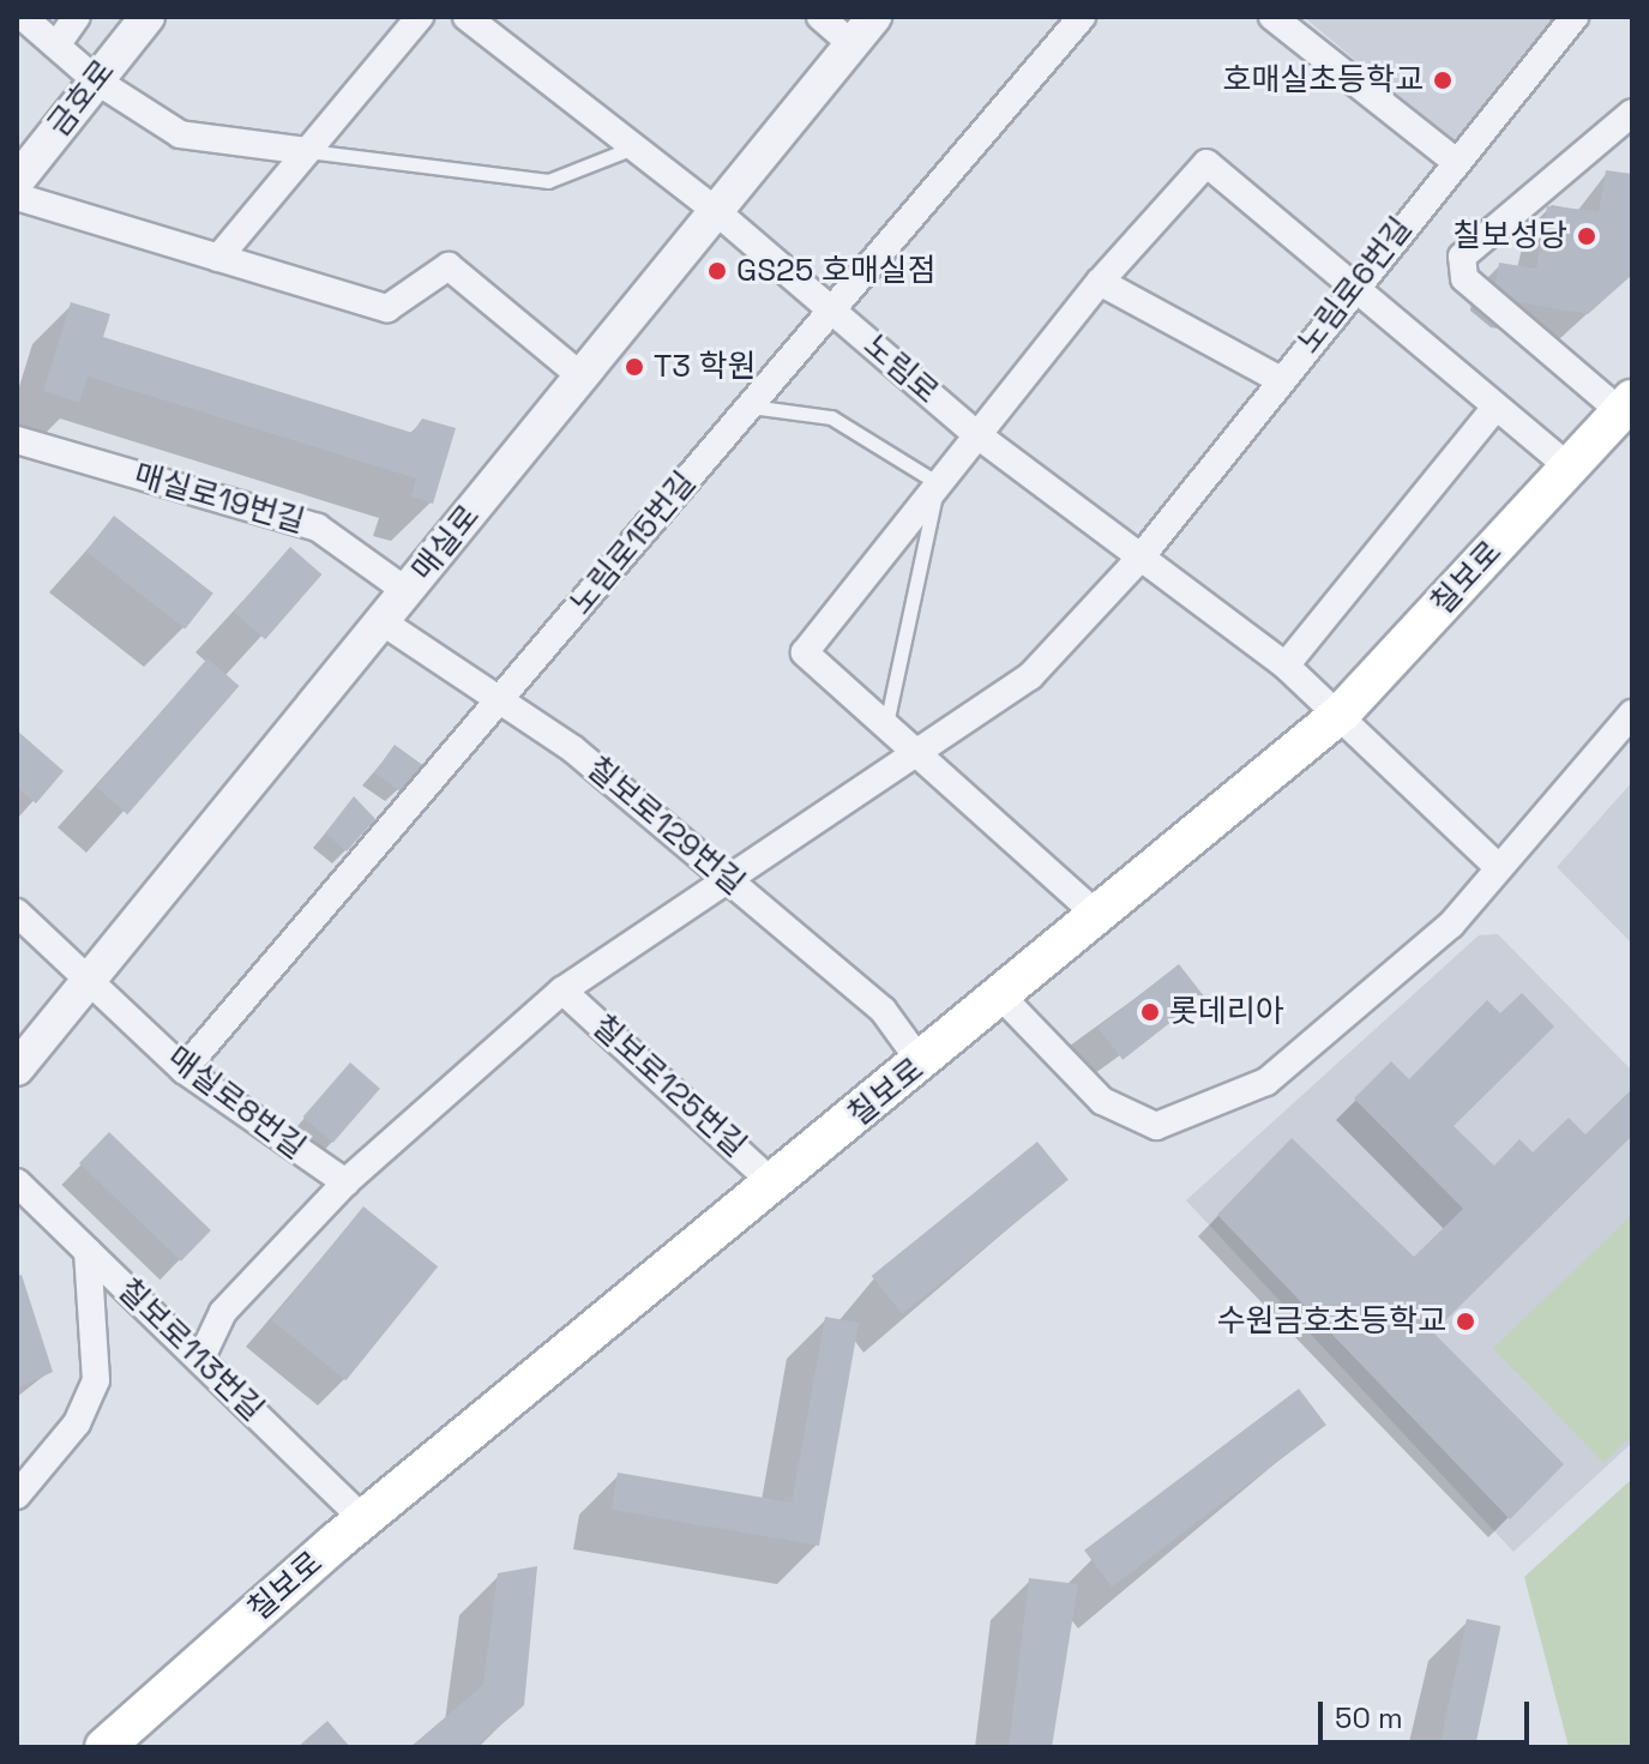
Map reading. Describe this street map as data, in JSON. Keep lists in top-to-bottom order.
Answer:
{
  "streets": {
    "main road": ["칠보로"],
    "street": [
      "금호로",
      "노림로6번길",
      "노림로",
      "매실로19번길",
      "매실로",
      "노림로15번길",
      "칠보로129번길",
      "칠보로125번길",
      "매실로8번길",
      "칠보로113번길"
    ]
  },
  "crossings": [
    ["노림로6번길", "노림로"],
    ["노림로6번길", "칠보로129번길"],
    ["노림로6번길", "칠보로125번길"],
    ["노림로6번길", "매실로8번길"],
    ["노림로6번길", "칠보로113번길"],
    ["노림로", "매실로"],
    ["노림로", "노림로15번길"],
    ["노림로", "칠보로"],
    ["매실로19번길", "매실로"],
    ["매실로", "칠보로129번길"],
    ["매실로", "매실로8번길"],
    ["노림로15번길", "칠보로129번길"],
    ["노림로15번길", "매실로8번길"],
    ["칠보로", "칠보로129번길"],
    ["칠보로", "칠보로125번길"],
    ["칠보로", "칠보로113번길"]
  ],
  "places": [
    "호매실초등학교",
    "칠보성당",
    "GS25 호매실점",
    "T3 학원",
    "롯데리아",
    "수원금호초등학교"
  ],
  "scale_bar": "50 m"
}
